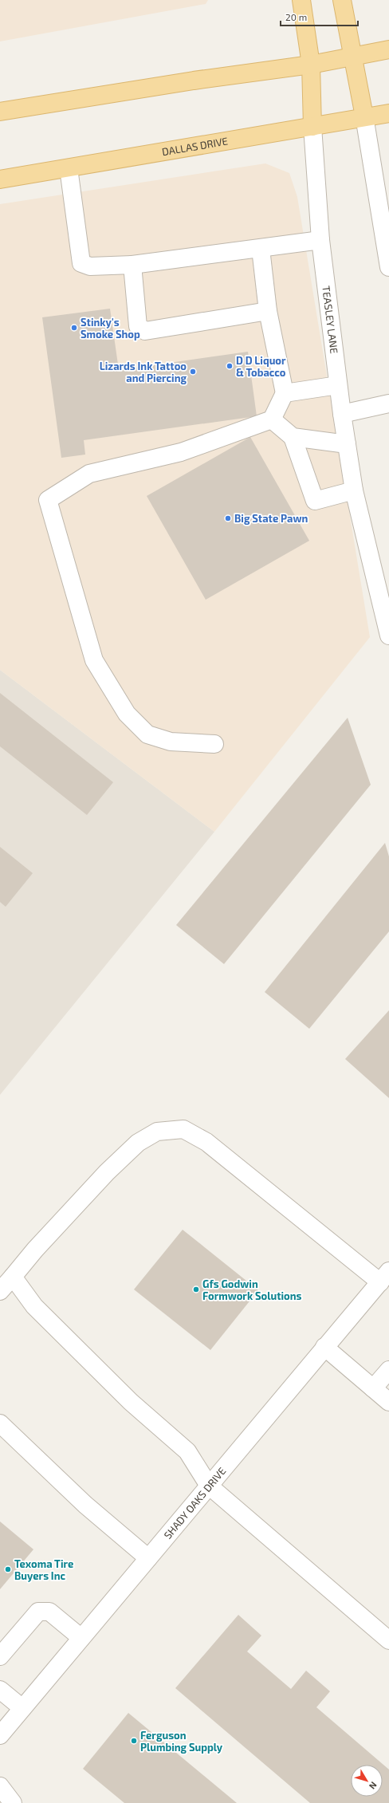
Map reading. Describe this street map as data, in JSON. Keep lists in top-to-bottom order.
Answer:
{
  "streets": {
    "main road": ["DALLAS DRIVE", "TEASLEY LANE"],
    "street": ["SHADY OAKS DRIVE"]
  },
  "crossings": [
    ["DALLAS DRIVE", "TEASLEY LANE"]
  ],
  "places": [
    "Stinky's Smoke Shop",
    "D D Liquor & Tobacco",
    "Lizards Ink Tattoo and Piercing",
    "Big State Pawn",
    "Gfs Godwin Formwork Solutions",
    "Texoma Tire Buyers Inc",
    "Ferguson Plumbing Supply"
  ],
  "scale_bar": "20 m",
  "north": "bottom right"
}
